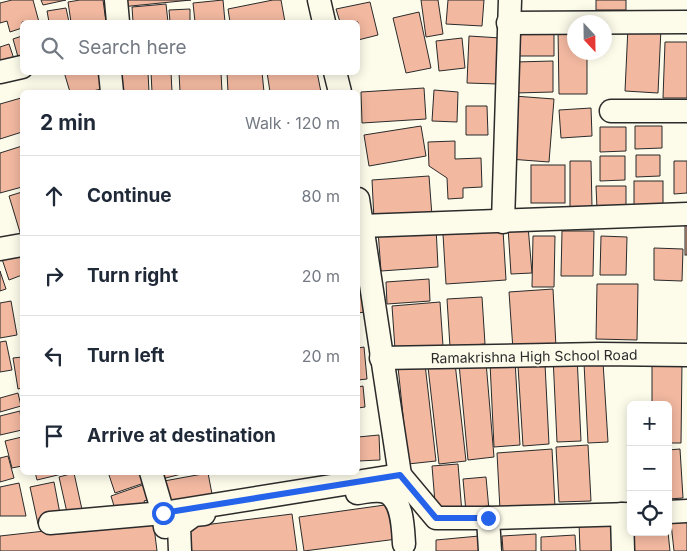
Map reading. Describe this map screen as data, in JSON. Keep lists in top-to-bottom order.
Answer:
{
  "streets": {
    "street": ["Ramakrishna High School Road"]
  },
  "north": "bottom",
  "page": {
    "search": "Search here",
    "heading": ["2 min", "Walk · 120 m"],
    "list": [
      ["Continue", "80 m"],
      ["Turn right", "20 m"],
      ["Turn left", "20 m"],
      "Arrive at destination"
    ],
    "map_buttons": ["+", "−"]
  }
}
